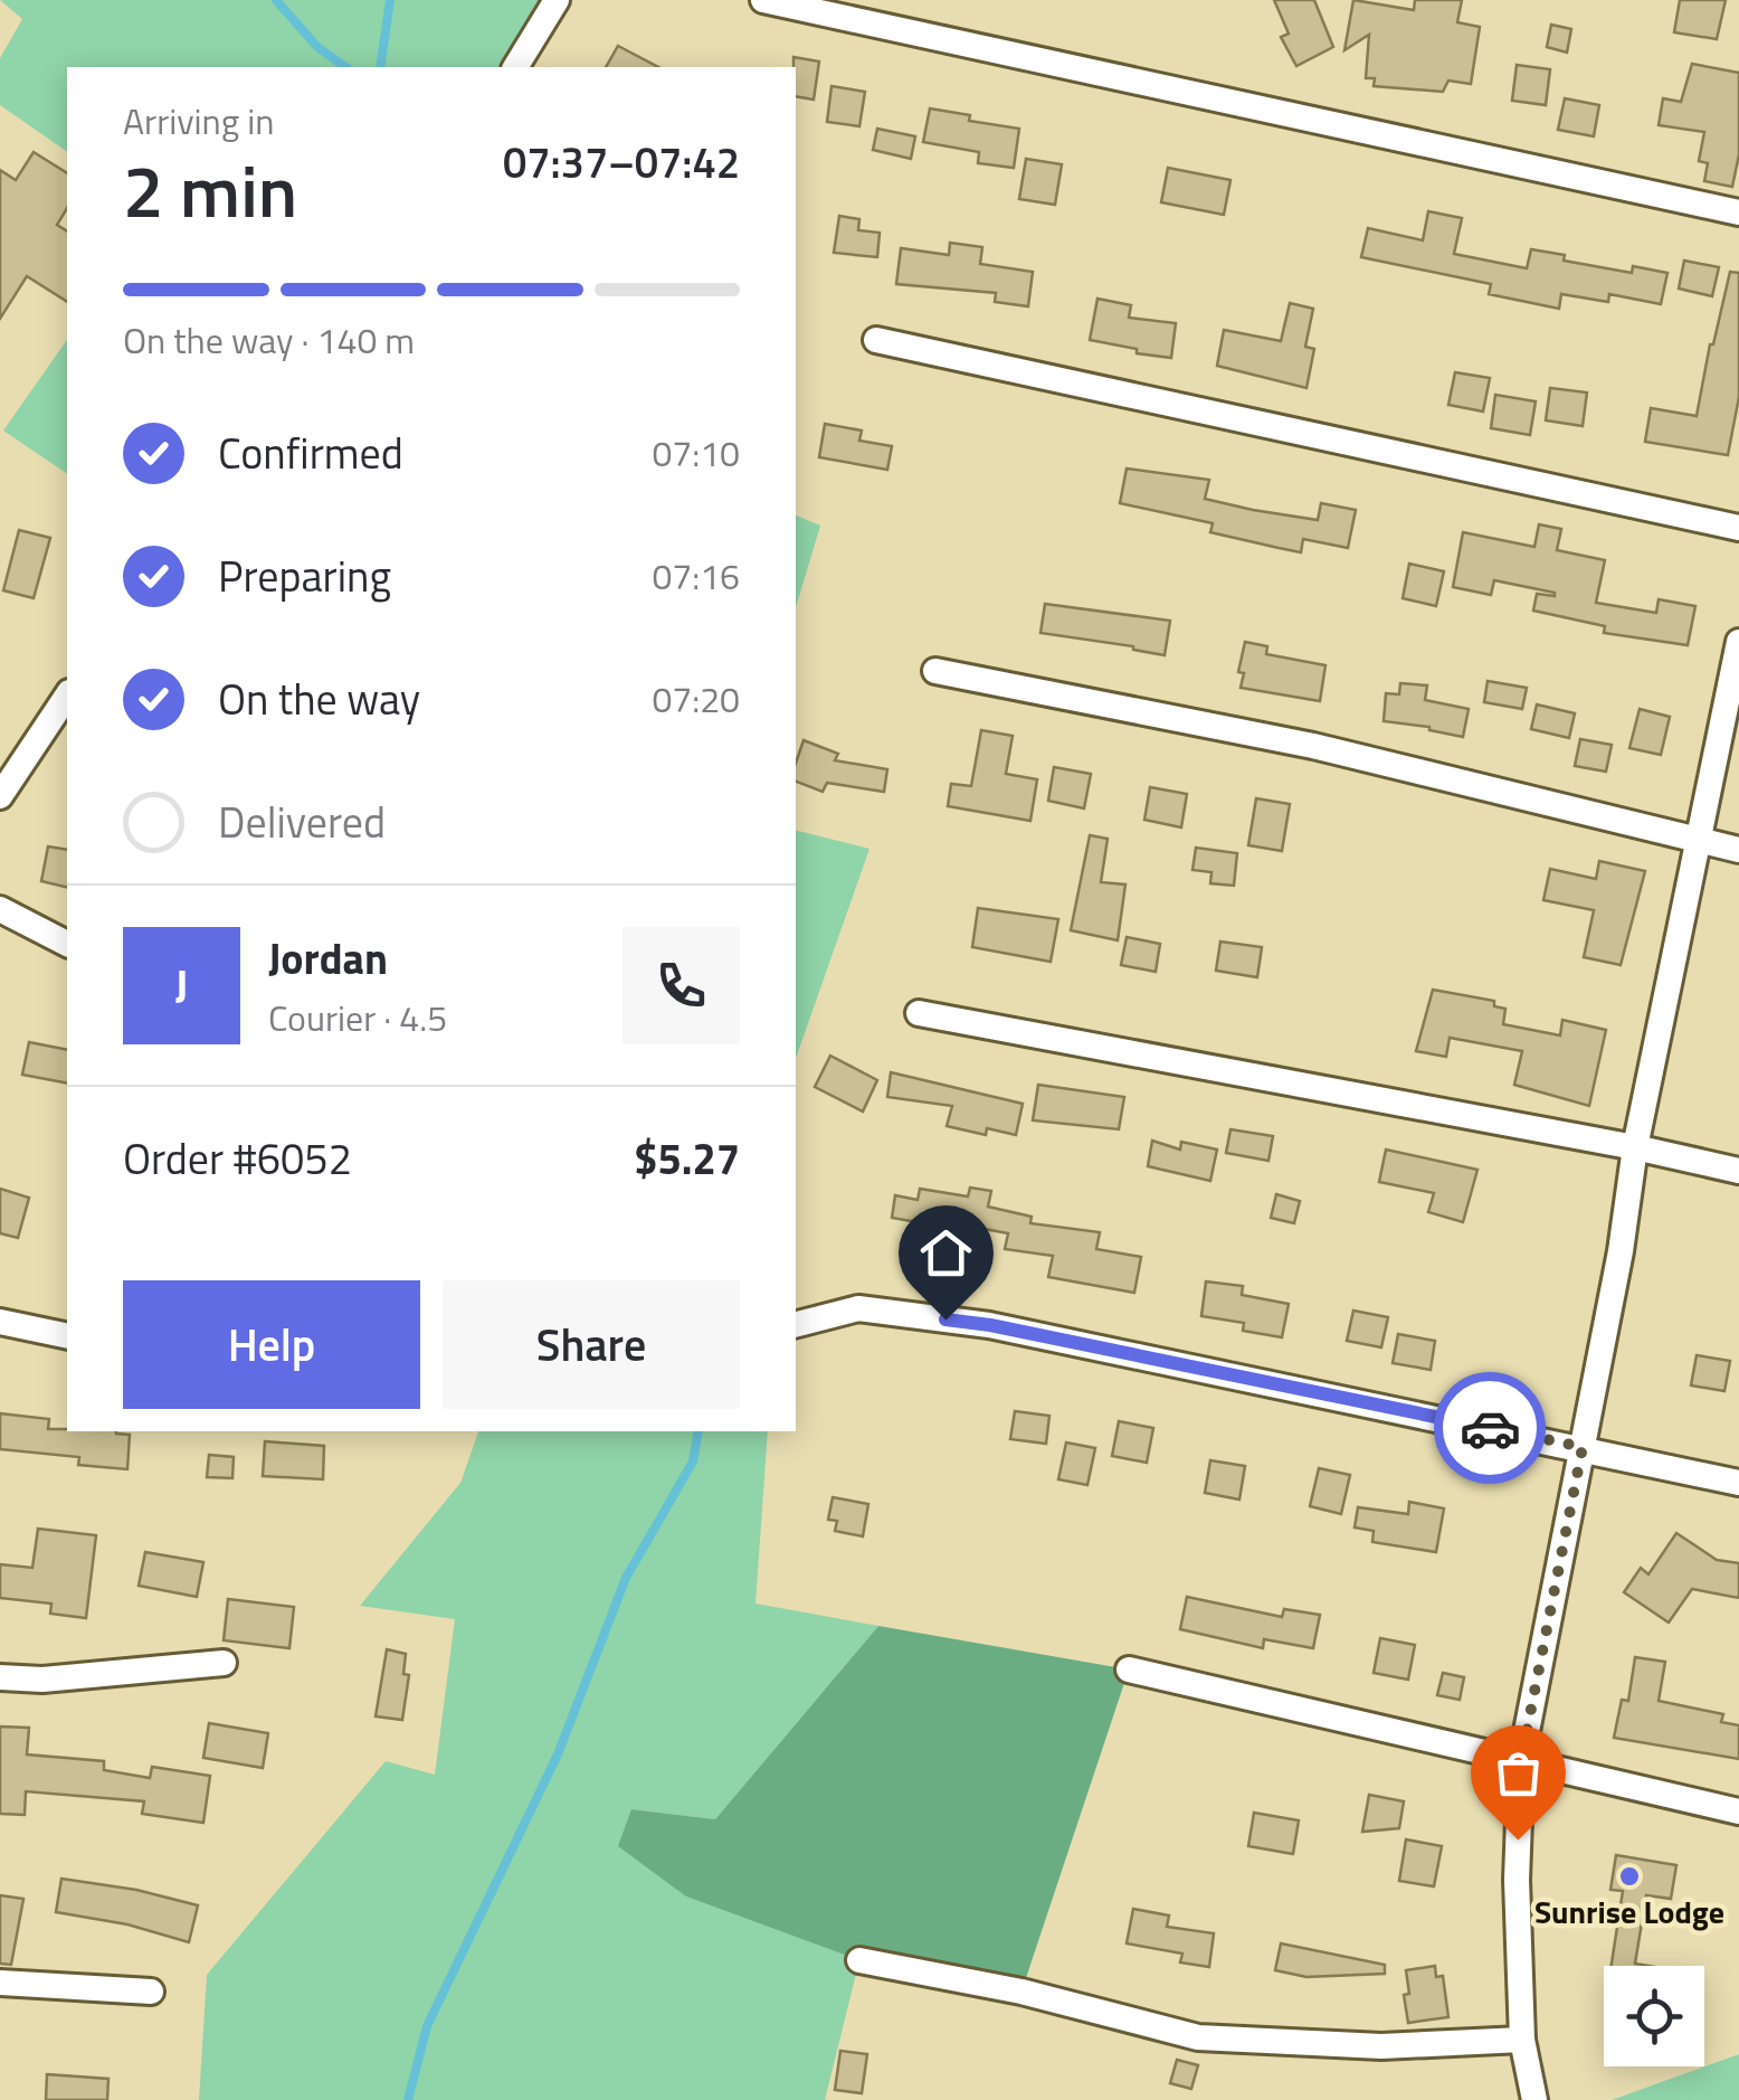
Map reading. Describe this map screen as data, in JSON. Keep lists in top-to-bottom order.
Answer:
{
  "places": ["Sunrise Lodge"],
  "page": {
    "heading": ["2 min", "Arriving in", "07:37–07:42"],
    "panel": [
      "Jordan",
      "Courier · 4.5",
      "Order #6052",
      "$5.27"
    ],
    "bar": "On the way · 140 m",
    "list": [
      ["Confirmed", "07:10"],
      ["Preparing", "07:16"],
      ["On the way", "07:20"],
      "Delivered"
    ],
    "round": "J",
    "buttons": ["Help", "Share"]
  }
}
